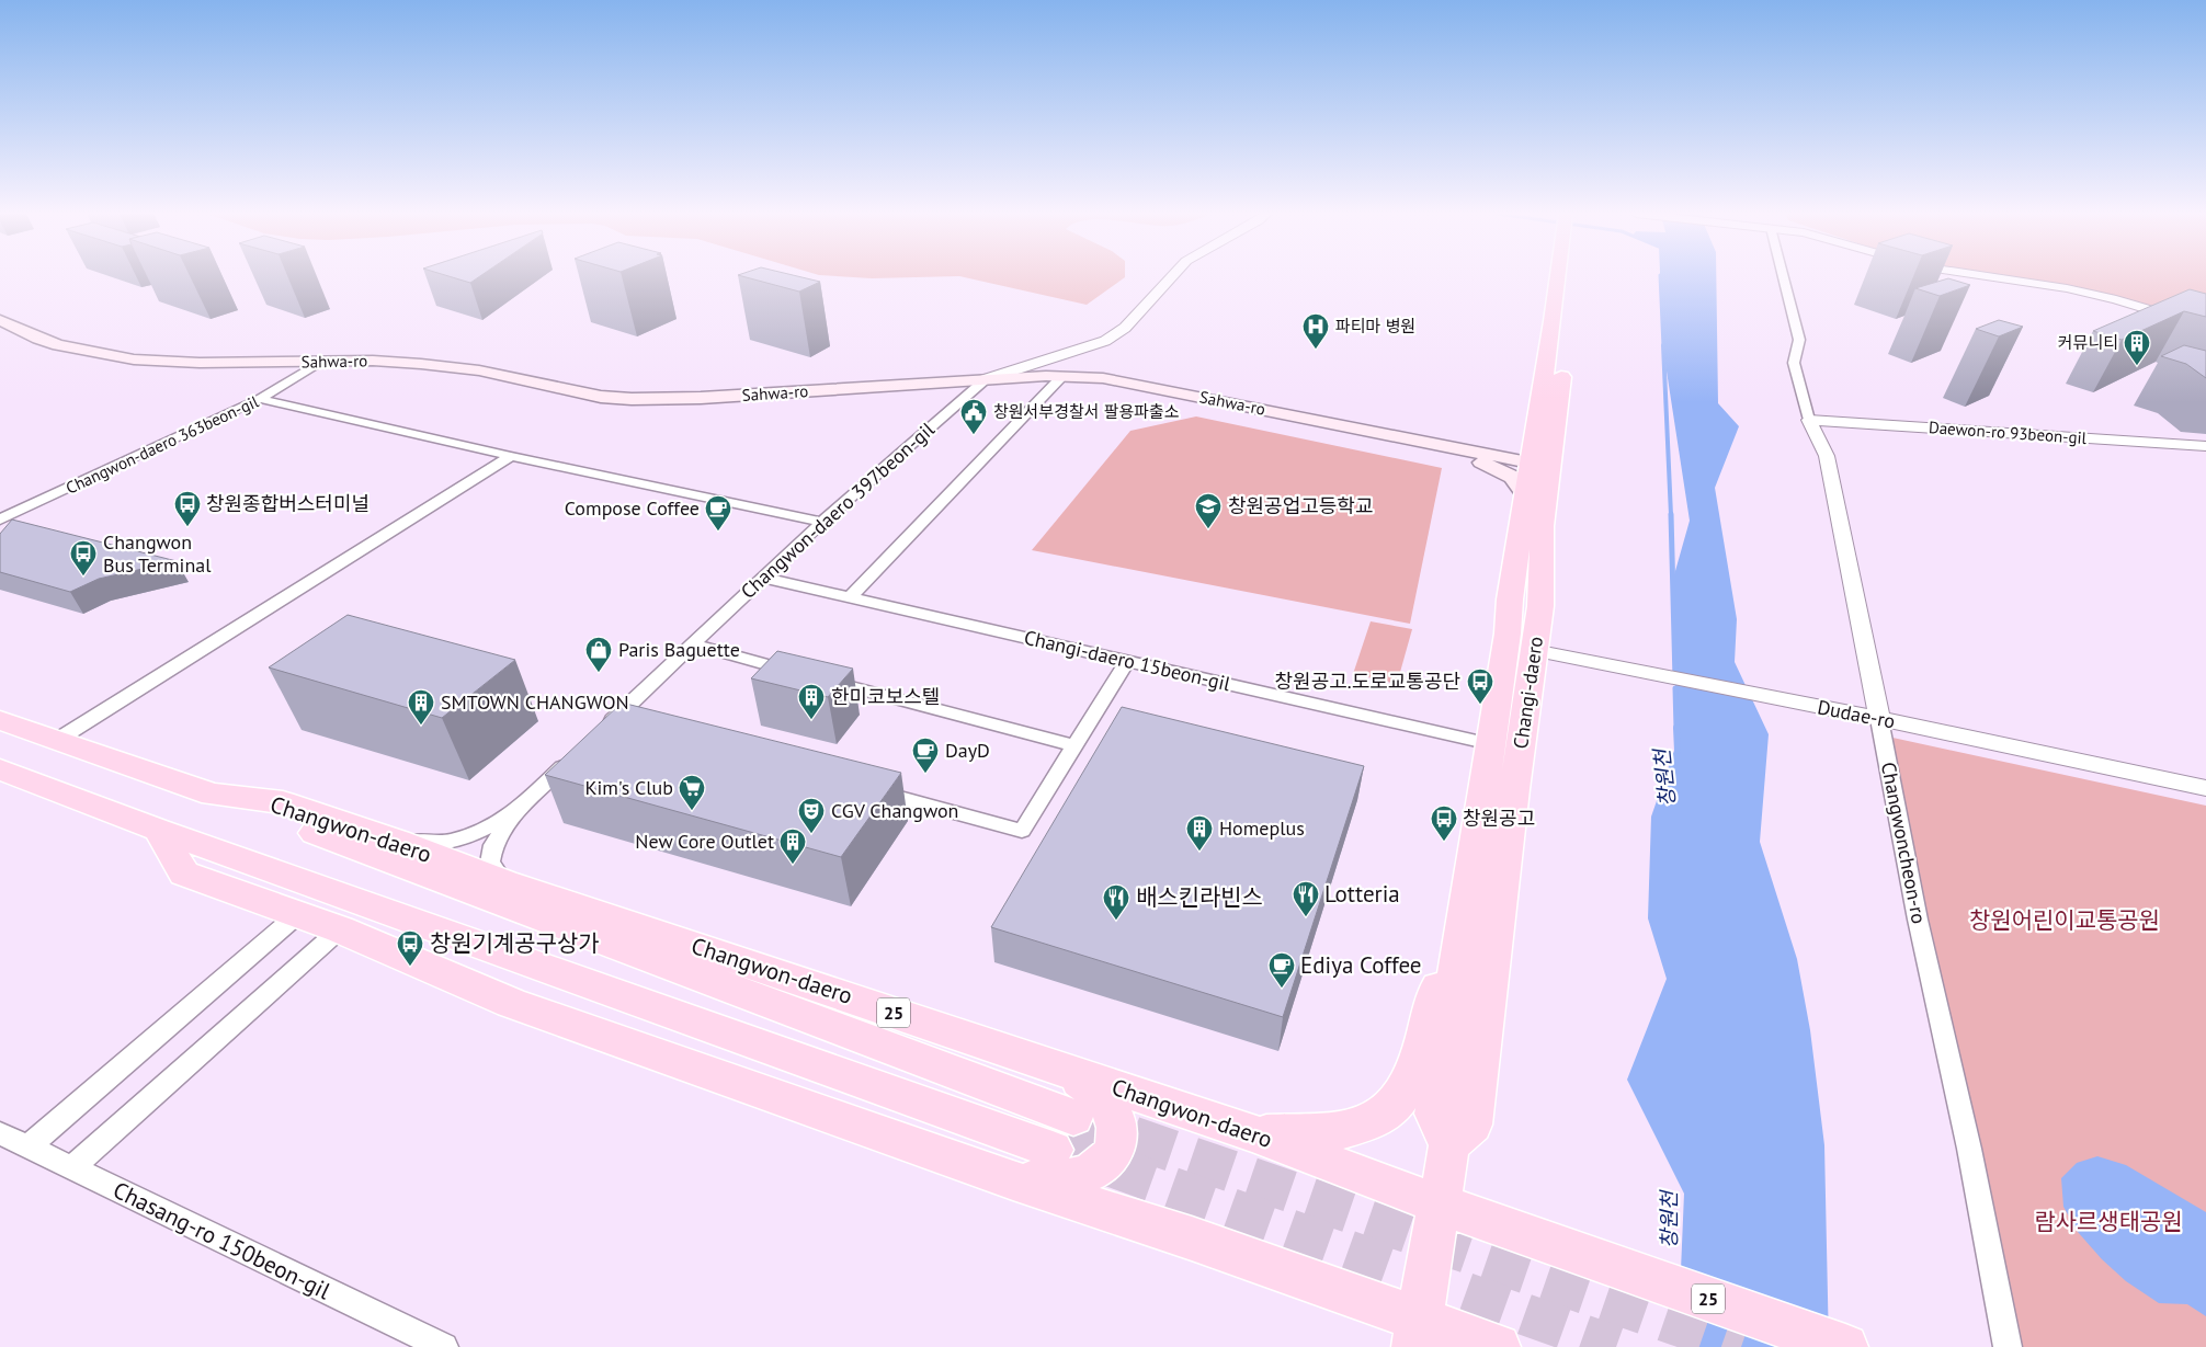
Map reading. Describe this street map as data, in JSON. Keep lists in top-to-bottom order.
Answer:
{
  "streets": {
    "main road": [
      "Sahwa-ro",
      "Changi-daero",
      "Changwon-daero",
      "25"
    ],
    "street": [
      "Daewon-ro 93beon-gil",
      "Changwon-daero 363beon-gil",
      "Changwon-daero 397beon-gil",
      "Changi-daero 15beon-gil",
      "Dudae-ro",
      "Changwoncheon-ro",
      "Chasang-ro 150beon-gil"
    ]
  },
  "crossings": [
    ["Sahwa-ro", "Changwon-daero 363beon-gil"],
    ["Sahwa-ro", "Changwon-daero 397beon-gil"],
    ["Daewon-ro 93beon-gil", "Changwoncheon-ro"],
    ["Changwon-daero 397beon-gil", "Changi-daero 15beon-gil"],
    ["Changi-daero 15beon-gil", "Changi-daero"],
    ["Changi-daero", "Dudae-ro"],
    ["Dudae-ro", "Changwoncheon-ro"]
  ],
  "water": ["창원천"],
  "parks": ["창원어린이교통공원", "람사르생태공원"],
  "places": {
    "hospital": ["파티마 병원"],
    "building": [
      "커뮤니티",
      "한미코보스텔",
      "SMTOWN CHANGWON",
      "Homeplus",
      "New Core Outlet"
    ],
    "public building": ["창원서부경찰서 팔용파출소"],
    "bus stop": [
      "창원종합버스터미널",
      "Changwon Bus Terminal",
      "창원공고.도로교통공단",
      "창원공고",
      "창원기계공구상가"
    ],
    "school or university": ["창원공업고등학교"],
    "cafe": ["Compose Coffee", "DayD", "Ediya Coffee"],
    "shop": ["Paris Baguette"],
    "supermarket": ["Kim's Club"],
    "theatre": ["CGV Changwon"],
    "restaurant": ["Lotteria", "배스킨라빈스"]
  }
}
